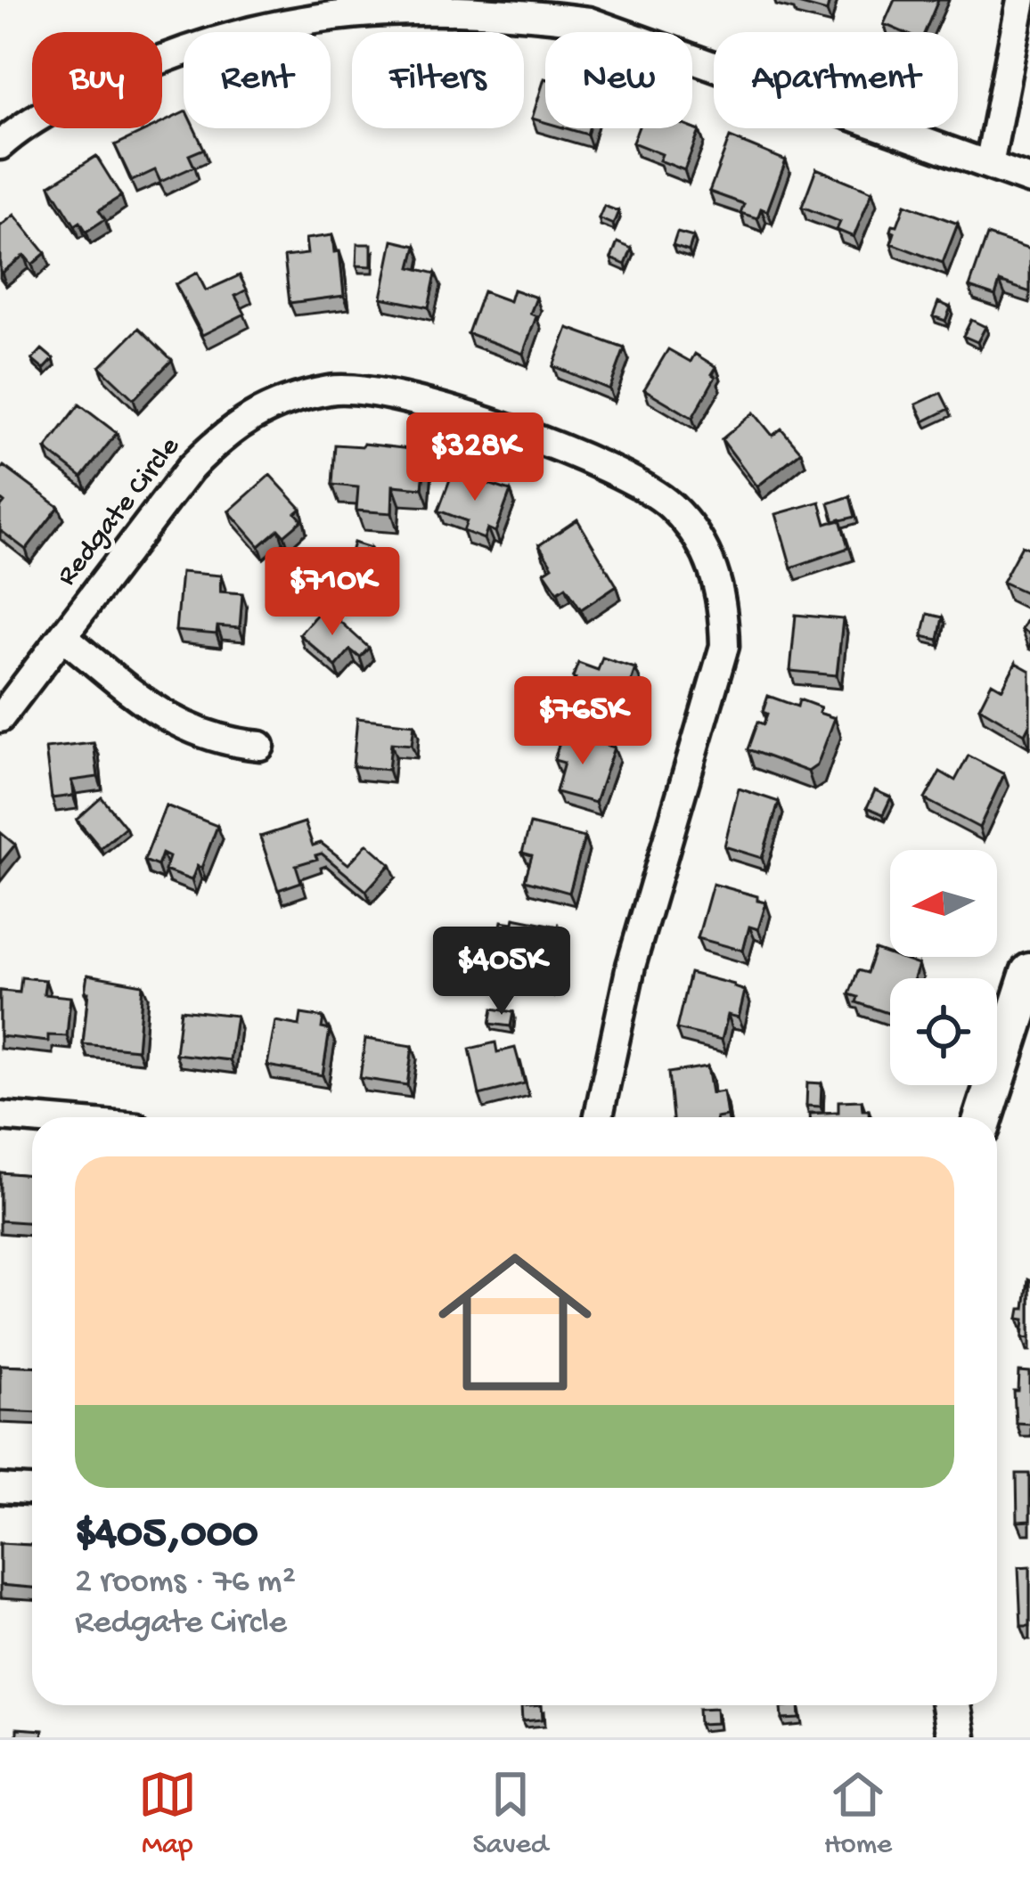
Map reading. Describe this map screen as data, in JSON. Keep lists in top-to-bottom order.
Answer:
{
  "streets": {
    "street": ["Redgate Circle"]
  },
  "north": "left",
  "page": {
    "chip": [
      "Buy",
      "Rent",
      "Filters",
      "New",
      "Apartment"
    ],
    "price": [
      "$328K",
      "$710K",
      "$765K",
      "$405K"
    ],
    "list": [
      {
        "name": "$405,000",
        "note": "2 rooms · 76 m² · Redgate Circle"
      }
    ],
    "tabs": ["Map", "Saved", "Home"]
  }
}
